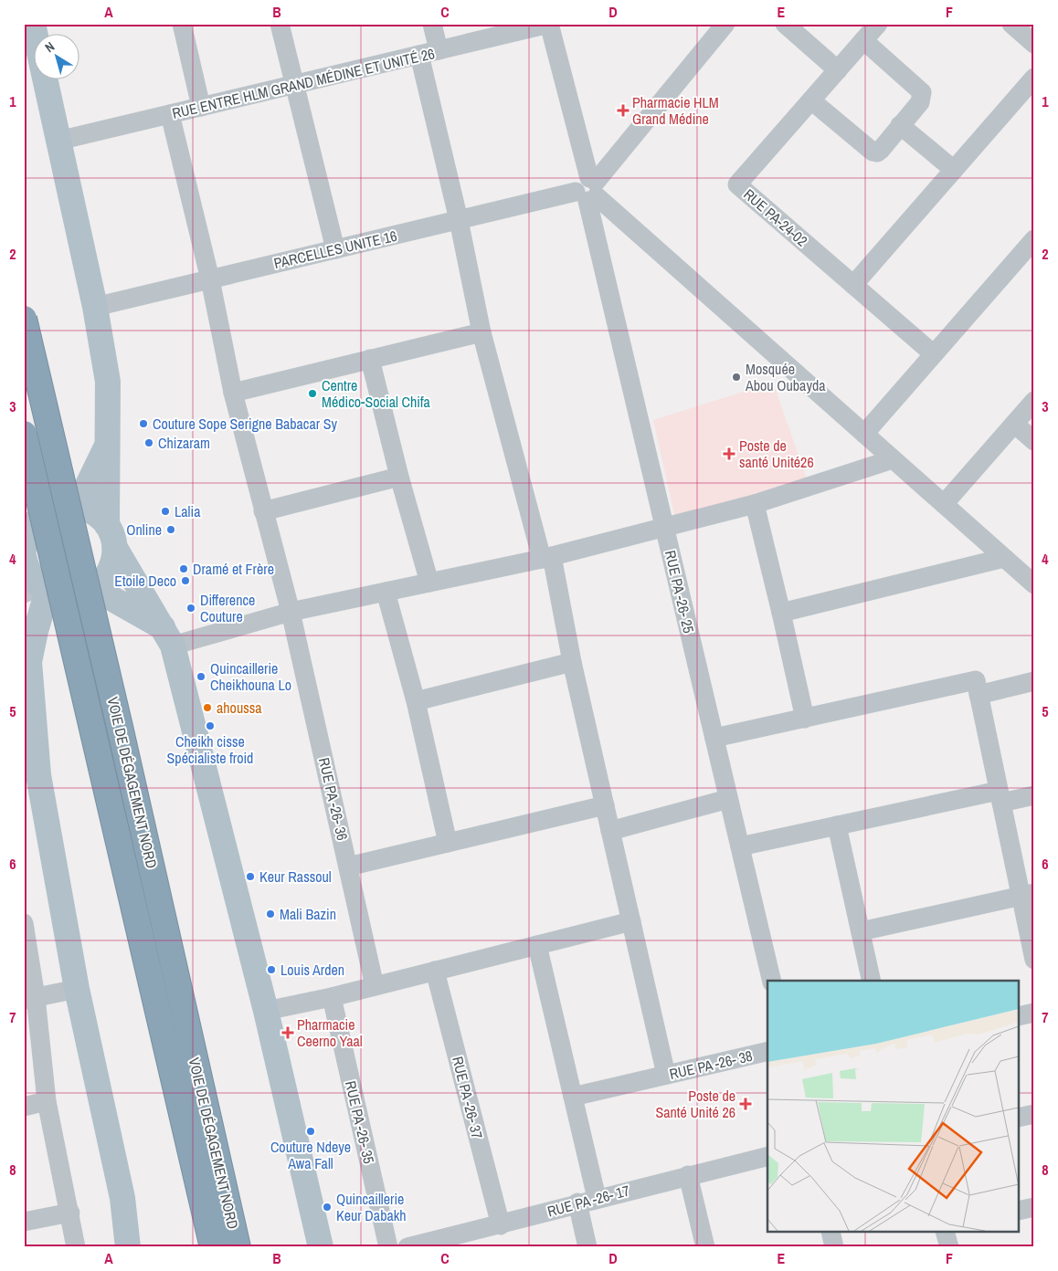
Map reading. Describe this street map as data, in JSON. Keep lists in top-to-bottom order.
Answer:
{
  "streets": {
    "highway": ["VOIE DE DÉGAGEMENT NORD"],
    "street": [
      "RUE ENTRE HLM GRAND MÉDINE ET UNITÉ 26",
      "RUE PA-24-02",
      "PARCELLES UNITE 16",
      "RUE PA -26- 25",
      "RUE PA -26- 36",
      "RUE PA -26- 38",
      "RUE PA -26- 37",
      "RUE PA -26- 35",
      "RUE PA -26- 17"
    ]
  },
  "crossings": [
    ["RUE ENTRE HLM GRAND MÉDINE ET UNITÉ 26", "RUE PA -26- 25"],
    ["RUE ENTRE HLM GRAND MÉDINE ET UNITÉ 26", "RUE PA -26- 36"],
    ["PARCELLES UNITE 16", "RUE PA -26- 25"],
    ["PARCELLES UNITE 16", "RUE PA -26- 36"],
    ["RUE PA -26- 37", "RUE PA -26- 17"]
  ],
  "places": {
    "health": [
      "Pharmacie HLM Grand Médine",
      "Poste de santé Unité26",
      "Pharmacie Ceerno Yaal",
      "Poste de Santé Unité 26"
    ],
    "other": [
      "Mosquée Abou Oubayda",
      "Centre Médico-Social Chifa",
      "Couture Sope Serigne Babacar Sy",
      "Chizaram",
      "Lalia",
      "Online",
      "Dramé et Frère",
      "Etoile Deco",
      "Difference Couture",
      "Quincaillerie Cheikhouna Lo",
      "ahoussa",
      "Cheikh cisse Spécialiste froid",
      "Keur Rassoul",
      "Mali Bazin",
      "Louis Arden",
      "Couture Ndeye Awa Fall",
      "Quincaillerie Keur Dabakh"
    ]
  },
  "north": "top left",
  "grid": {
    "columns": [
      "A",
      "B",
      "C",
      "D",
      "E",
      "F"
    ],
    "rows": [
      "1",
      "2",
      "3",
      "4",
      "5",
      "6",
      "7",
      "8"
    ]
  }
}
